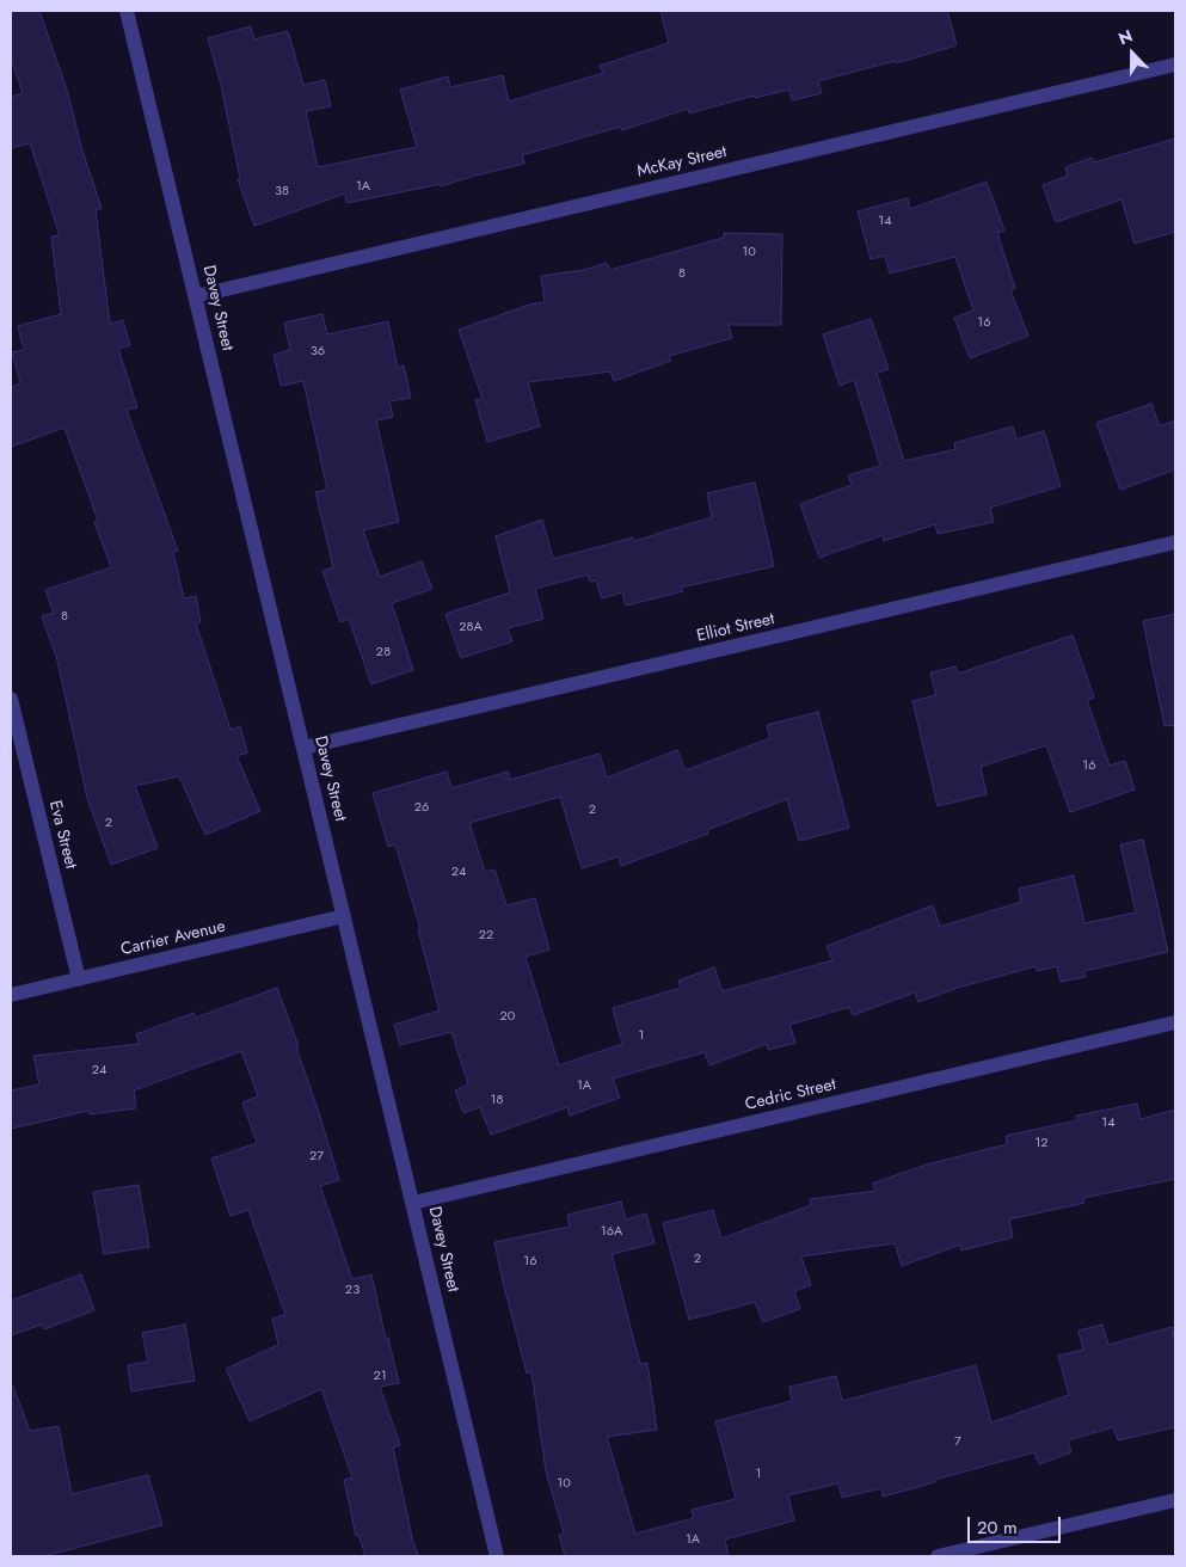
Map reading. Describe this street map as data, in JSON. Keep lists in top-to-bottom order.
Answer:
{
  "streets": {
    "street": [
      "McKay Street",
      "Davey Street",
      "Elliot Street",
      "Eva Street",
      "Carrier Avenue",
      "Cedric Street"
    ]
  },
  "crossings": [
    ["McKay Street", "Davey Street"],
    ["Davey Street", "Elliot Street"],
    ["Davey Street", "Carrier Avenue"],
    ["Davey Street", "Cedric Street"],
    ["Eva Street", "Carrier Avenue"]
  ],
  "house_numbers": [
    "1A",
    "38",
    "14",
    "10",
    "8",
    "16",
    "36",
    "8",
    "28A",
    "28",
    "16",
    "26",
    "2",
    "2",
    "24",
    "22",
    "20",
    "1",
    "24",
    "1A",
    "18",
    "14",
    "12",
    "27",
    "16A",
    "2",
    "16",
    "23",
    "21",
    "7",
    "1",
    "10",
    "1A"
  ],
  "scale_bar": "20 m",
  "north": "top"
}
